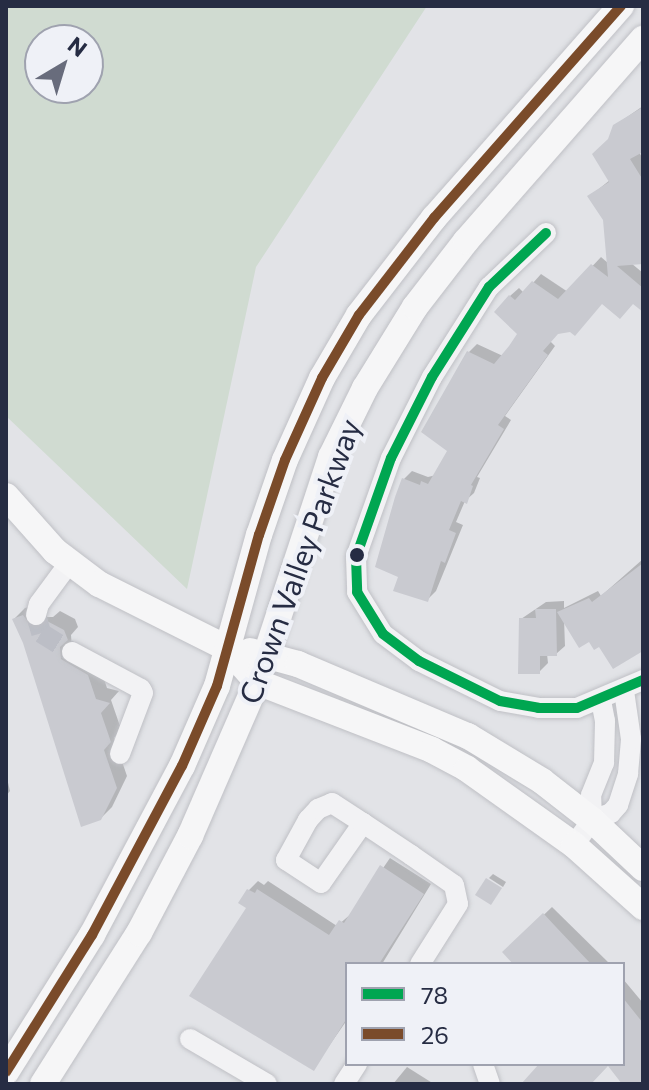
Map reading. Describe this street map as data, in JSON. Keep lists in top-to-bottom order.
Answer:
{
  "streets": {
    "main road": ["Crown Valley Parkway"]
  },
  "lines": ["transit line 26", "transit line 78"],
  "legend": ["78", "26"],
  "north": "top right"
}
